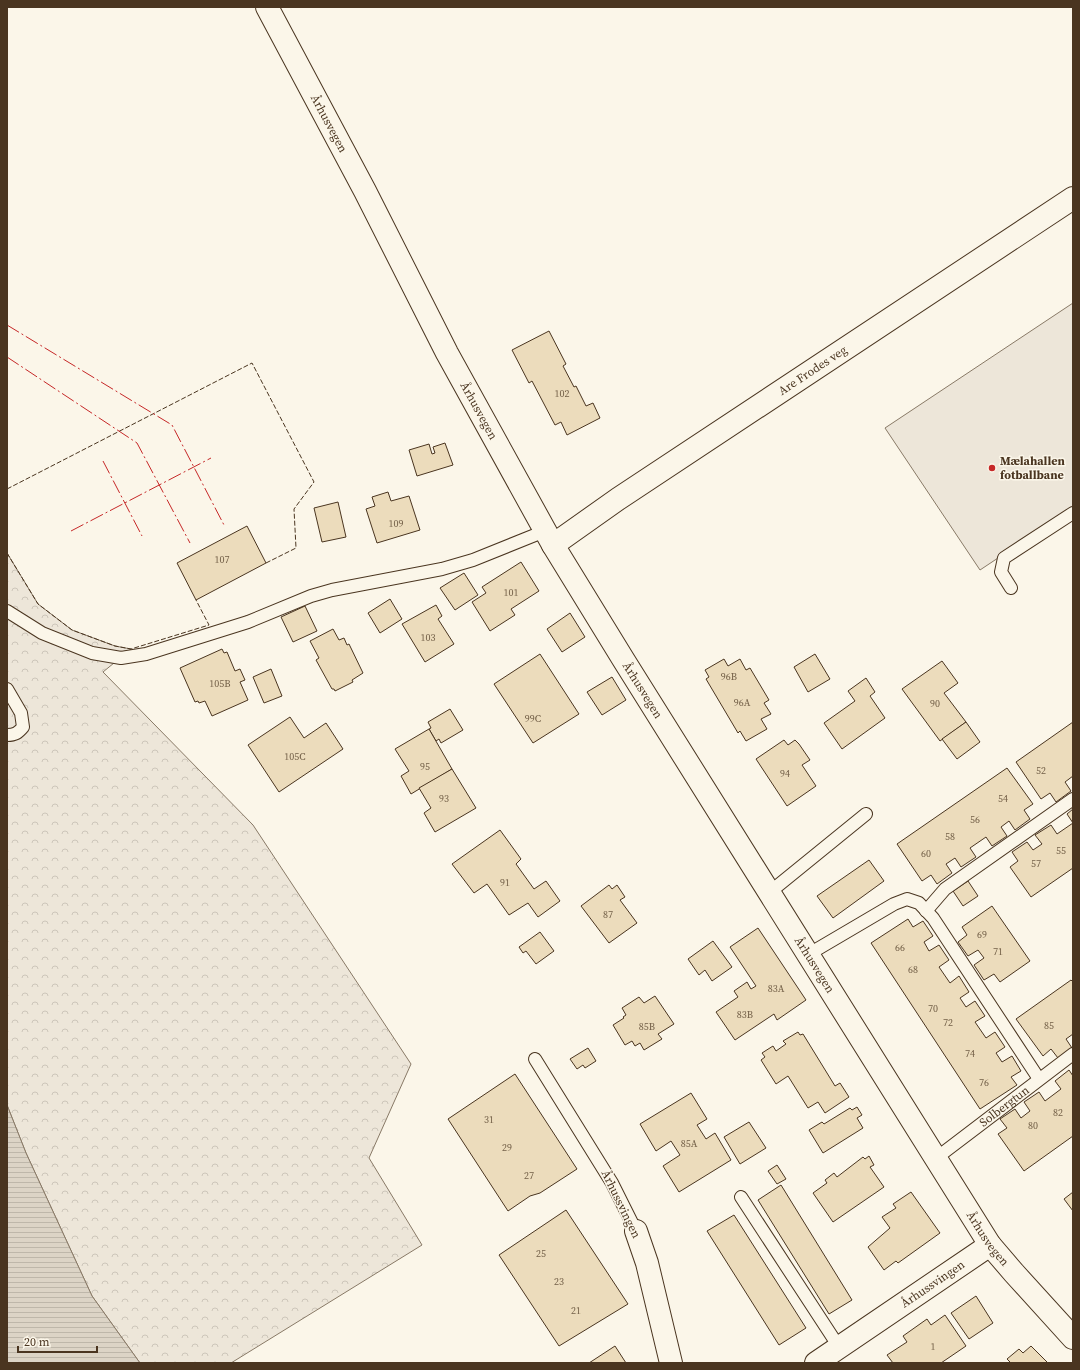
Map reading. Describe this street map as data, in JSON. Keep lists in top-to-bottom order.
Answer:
{
  "streets": {
    "street": ["Århusvegen", "Are Frodes veg", "Århussvingen"],
    "lane": ["Solbergtun"]
  },
  "crossings": [
    ["Århusvegen", "Are Frodes veg"],
    ["Århusvegen", "Solbergtun"],
    ["Århusvegen", "Århussvingen"]
  ],
  "places": ["Mælahallen fotballbane"],
  "house_numbers": [
    "102",
    "109",
    "107",
    "101",
    "103",
    "96B",
    "105B",
    "96A",
    "90",
    "99C",
    "105C",
    "95",
    "52",
    "94",
    "93",
    "54",
    "56",
    "58",
    "55",
    "60",
    "57",
    "91",
    "87",
    "69",
    "66",
    "71",
    "68",
    "83A",
    "70",
    "83B",
    "72",
    "85",
    "85B",
    "74",
    "76",
    "82",
    "31",
    "80",
    "85A",
    "29",
    "27",
    "25",
    "23",
    "21",
    "1"
  ],
  "scale_bar": "20 m"
}
